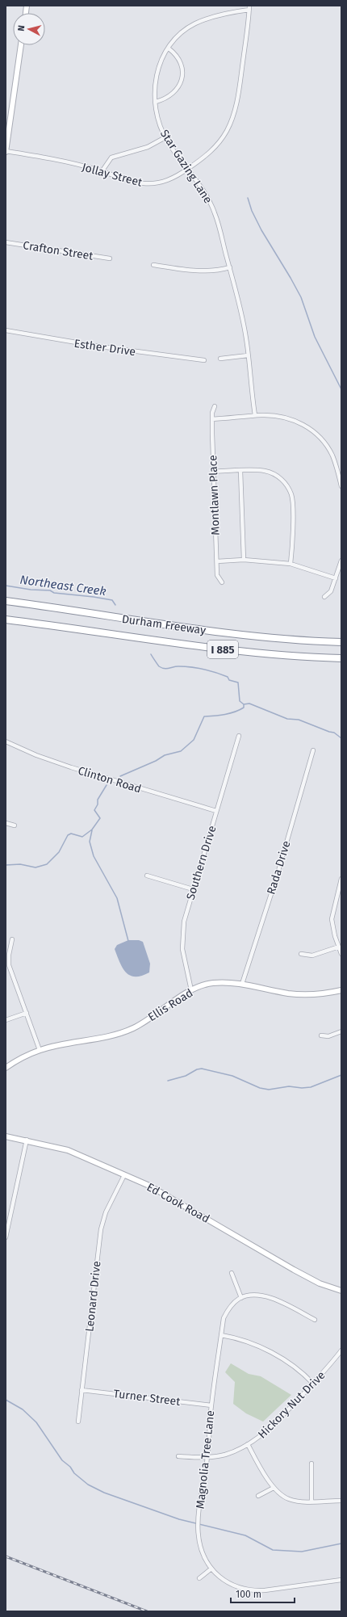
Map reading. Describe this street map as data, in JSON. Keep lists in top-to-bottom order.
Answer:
{
  "streets": {
    "highway": ["Durham Freeway", "I 885"],
    "street": [
      "Star Gazing Lane",
      "Jollay Street",
      "Crafton Street",
      "Esther Drive",
      "Montlawn Place",
      "Clinton Road",
      "Southern Drive",
      "Rada Drive",
      "Ellis Road",
      "Ed Cook Road",
      "Leonard Drive",
      "Turner Street",
      "Hickory Nut Drive",
      "Magnolia Tree Lane"
    ]
  },
  "crossings": [
    ["Star Gazing Lane", "Jollay Street"],
    ["Clinton Road", "Southern Drive"],
    ["Southern Drive", "Ellis Road"],
    ["Rada Drive", "Ellis Road"],
    ["Ed Cook Road", "Leonard Drive"],
    ["Leonard Drive", "Turner Street"],
    ["Turner Street", "Magnolia Tree Lane"],
    ["Hickory Nut Drive", "Magnolia Tree Lane"]
  ],
  "water": ["Northeast Creek"],
  "scale_bar": "100 m",
  "north": "left"
}
